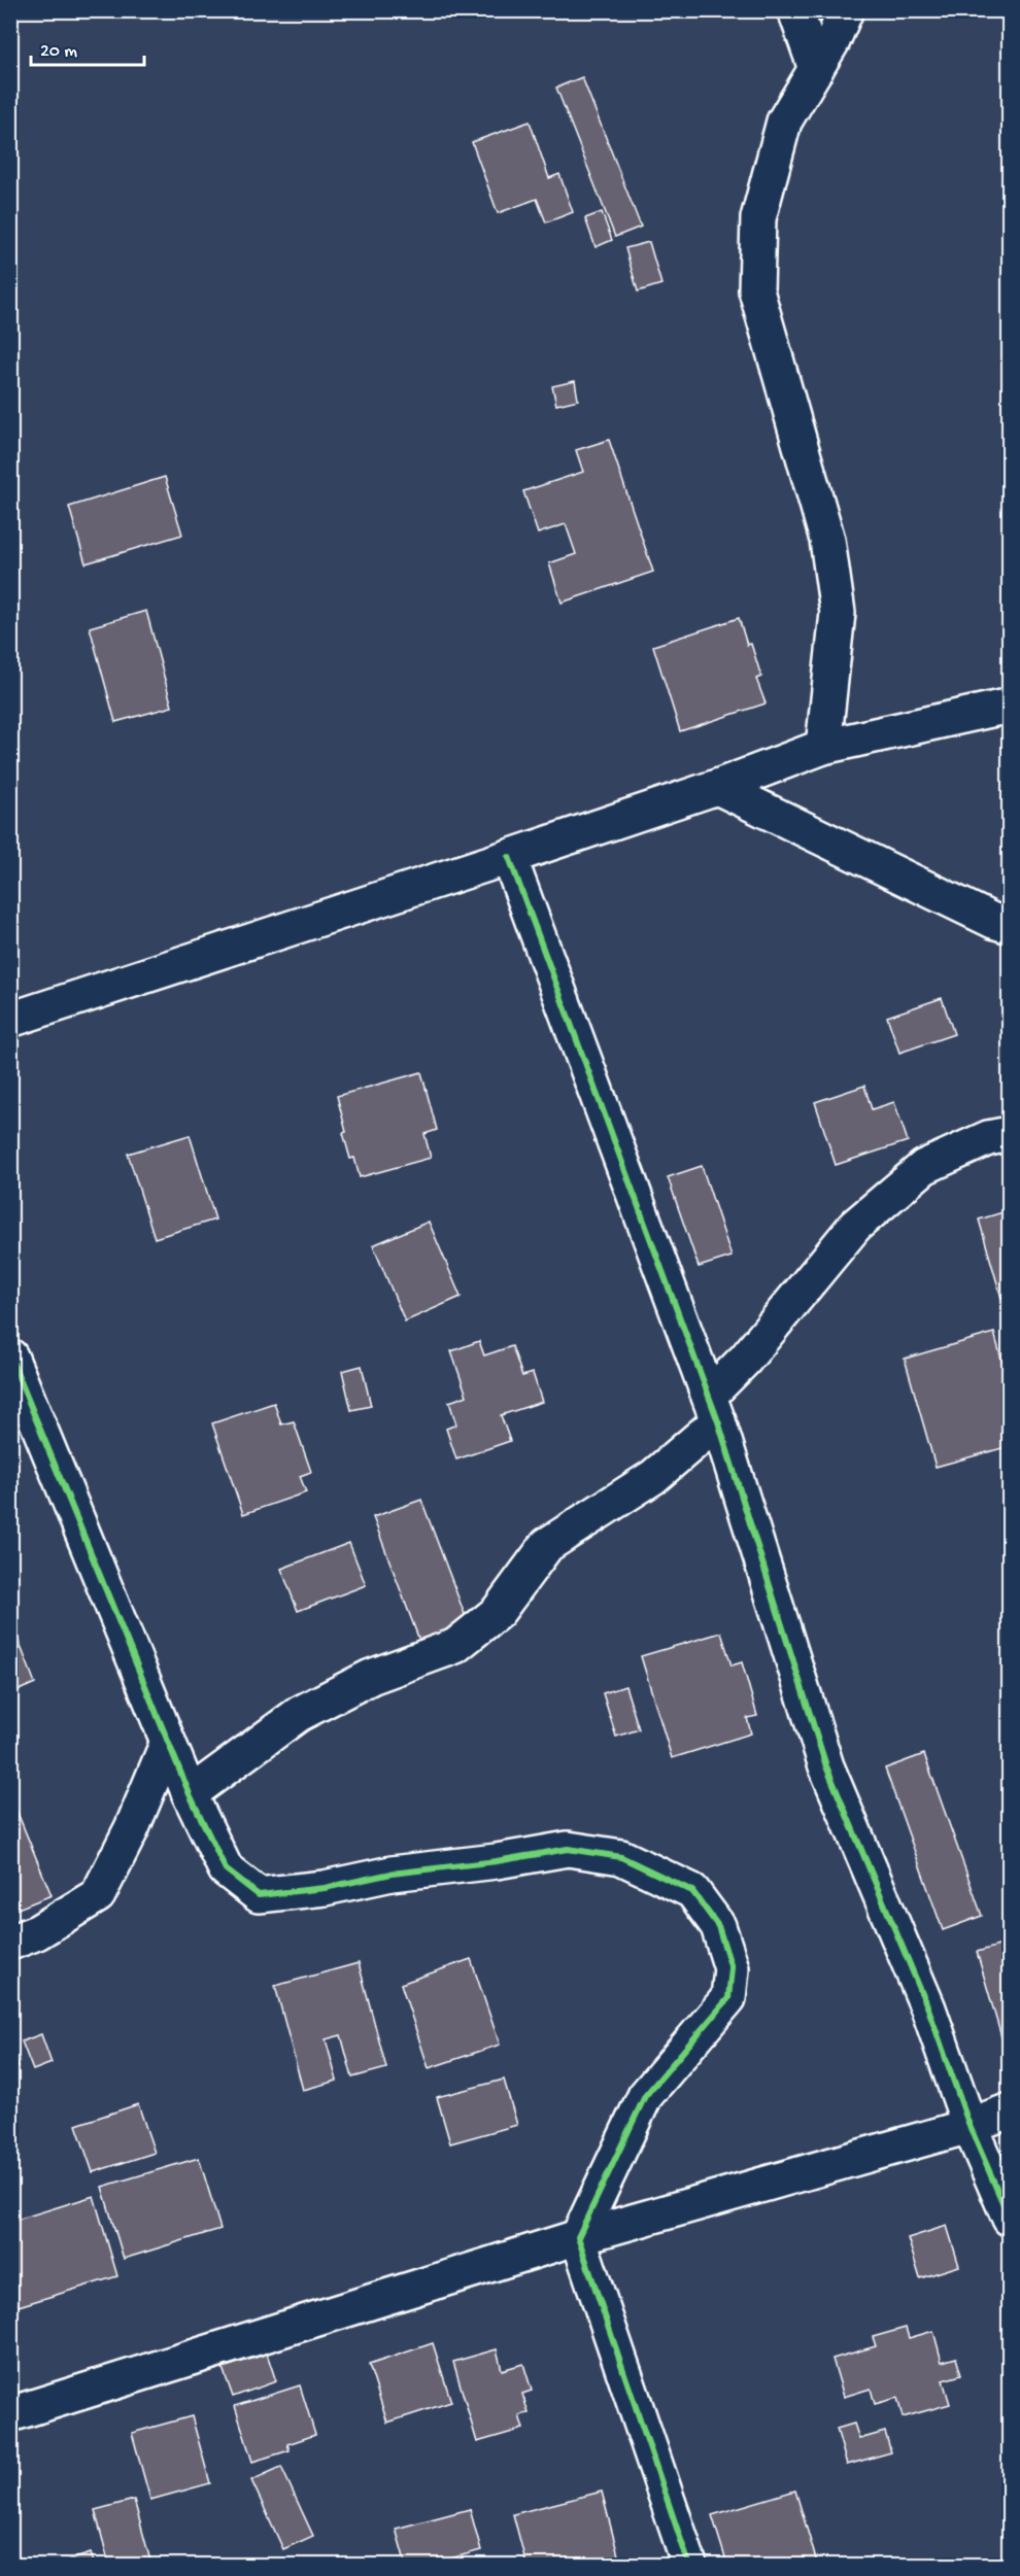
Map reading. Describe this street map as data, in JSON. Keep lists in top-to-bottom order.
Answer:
{
  "scale_bar": "20 m"
}
